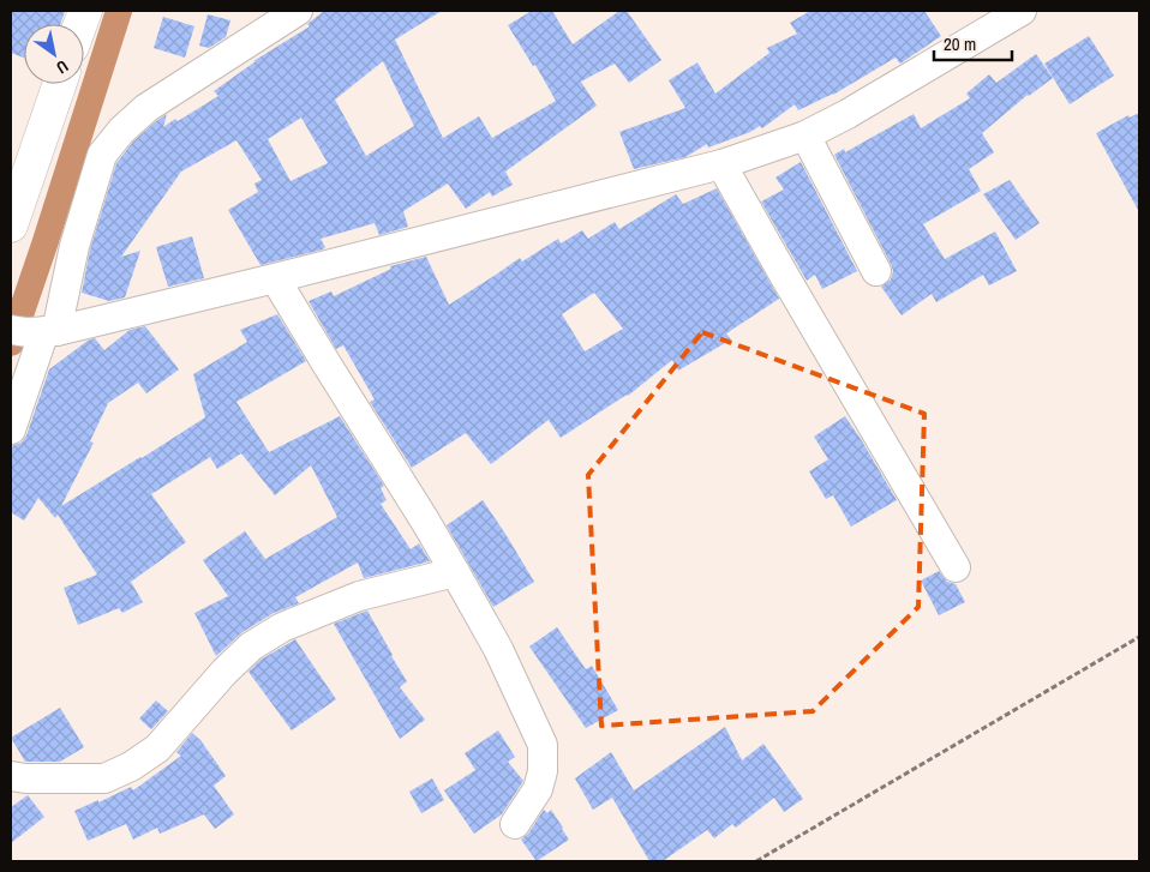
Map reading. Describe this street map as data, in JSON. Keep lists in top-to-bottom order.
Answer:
{
  "scale_bar": "20 m",
  "north": "bottom right"
}
